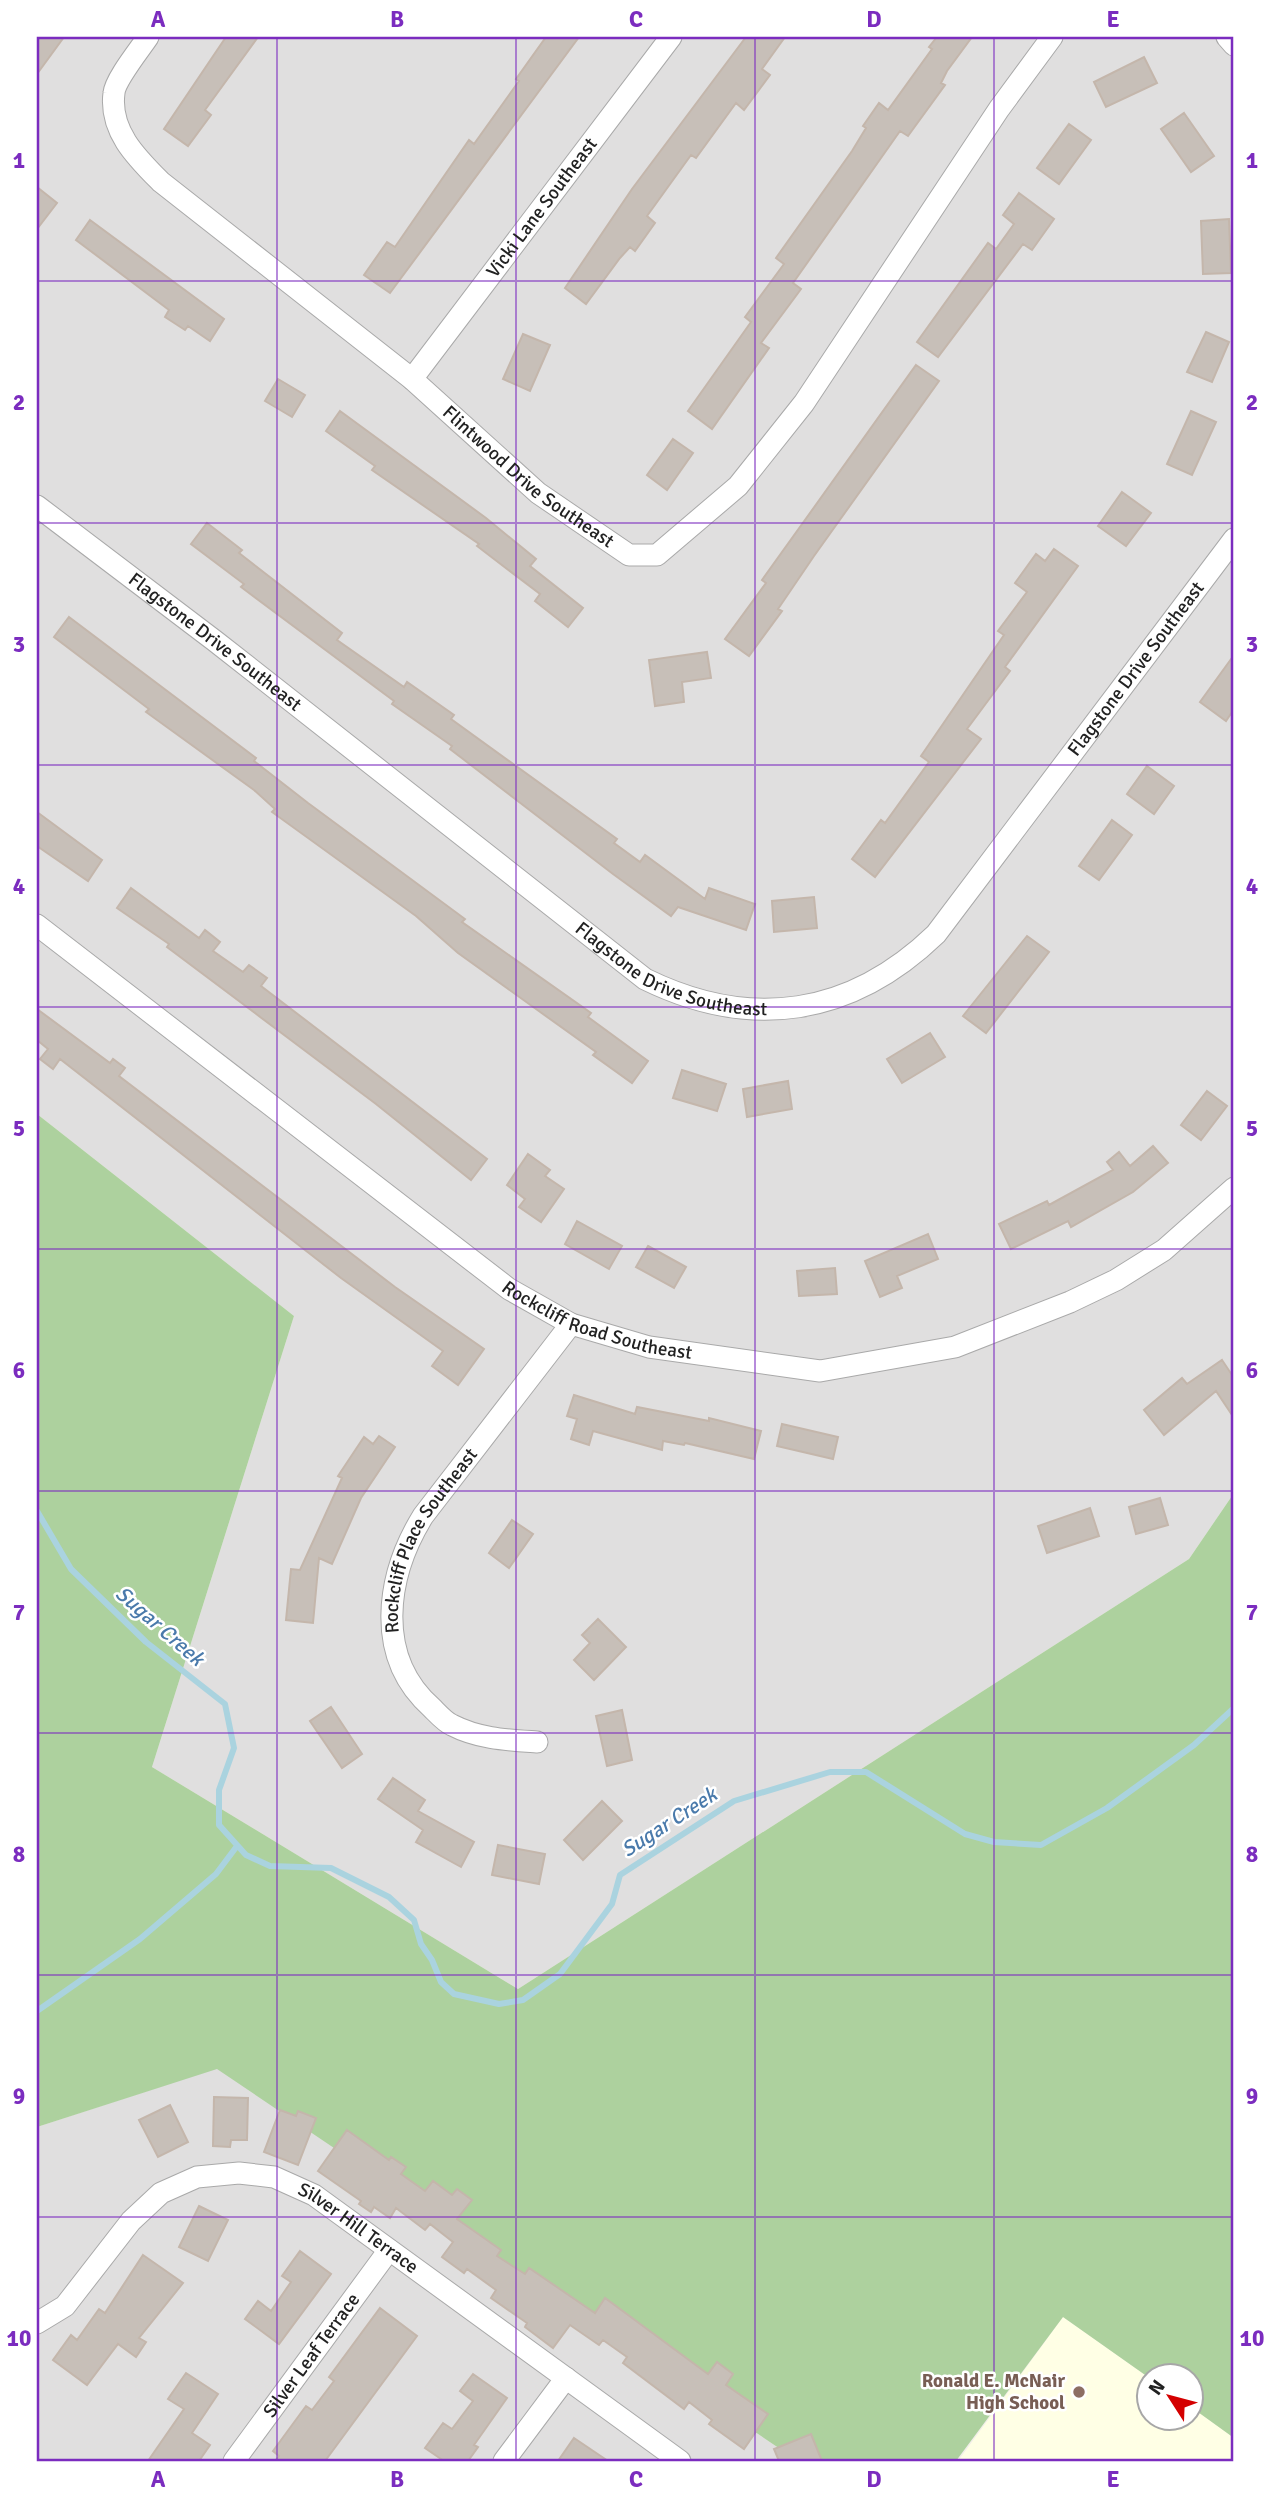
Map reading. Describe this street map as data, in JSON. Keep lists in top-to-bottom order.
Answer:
{
  "streets": {
    "street": [
      "Vicki Lane Southeast",
      "Flintwood Drive Southeast",
      "Flagstone Drive Southeast",
      "Rockcliff Road Southeast",
      "Rockcliff Place Southeast",
      "Silver Hill Terrace",
      "Silver Leaf Terrace"
    ]
  },
  "crossings": [
    ["Vicki Lane Southeast", "Flintwood Drive Southeast"],
    ["Rockcliff Road Southeast", "Rockcliff Place Southeast"],
    ["Silver Hill Terrace", "Silver Leaf Terrace"]
  ],
  "water": ["Sugar Creek"],
  "places": ["Ronald E. McNair High School"],
  "north": "top left",
  "grid": {
    "columns": [
      "A",
      "B",
      "C",
      "D",
      "E"
    ],
    "rows": [
      "1",
      "2",
      "3",
      "4",
      "5",
      "6",
      "7",
      "8",
      "9",
      "10"
    ]
  }
}
